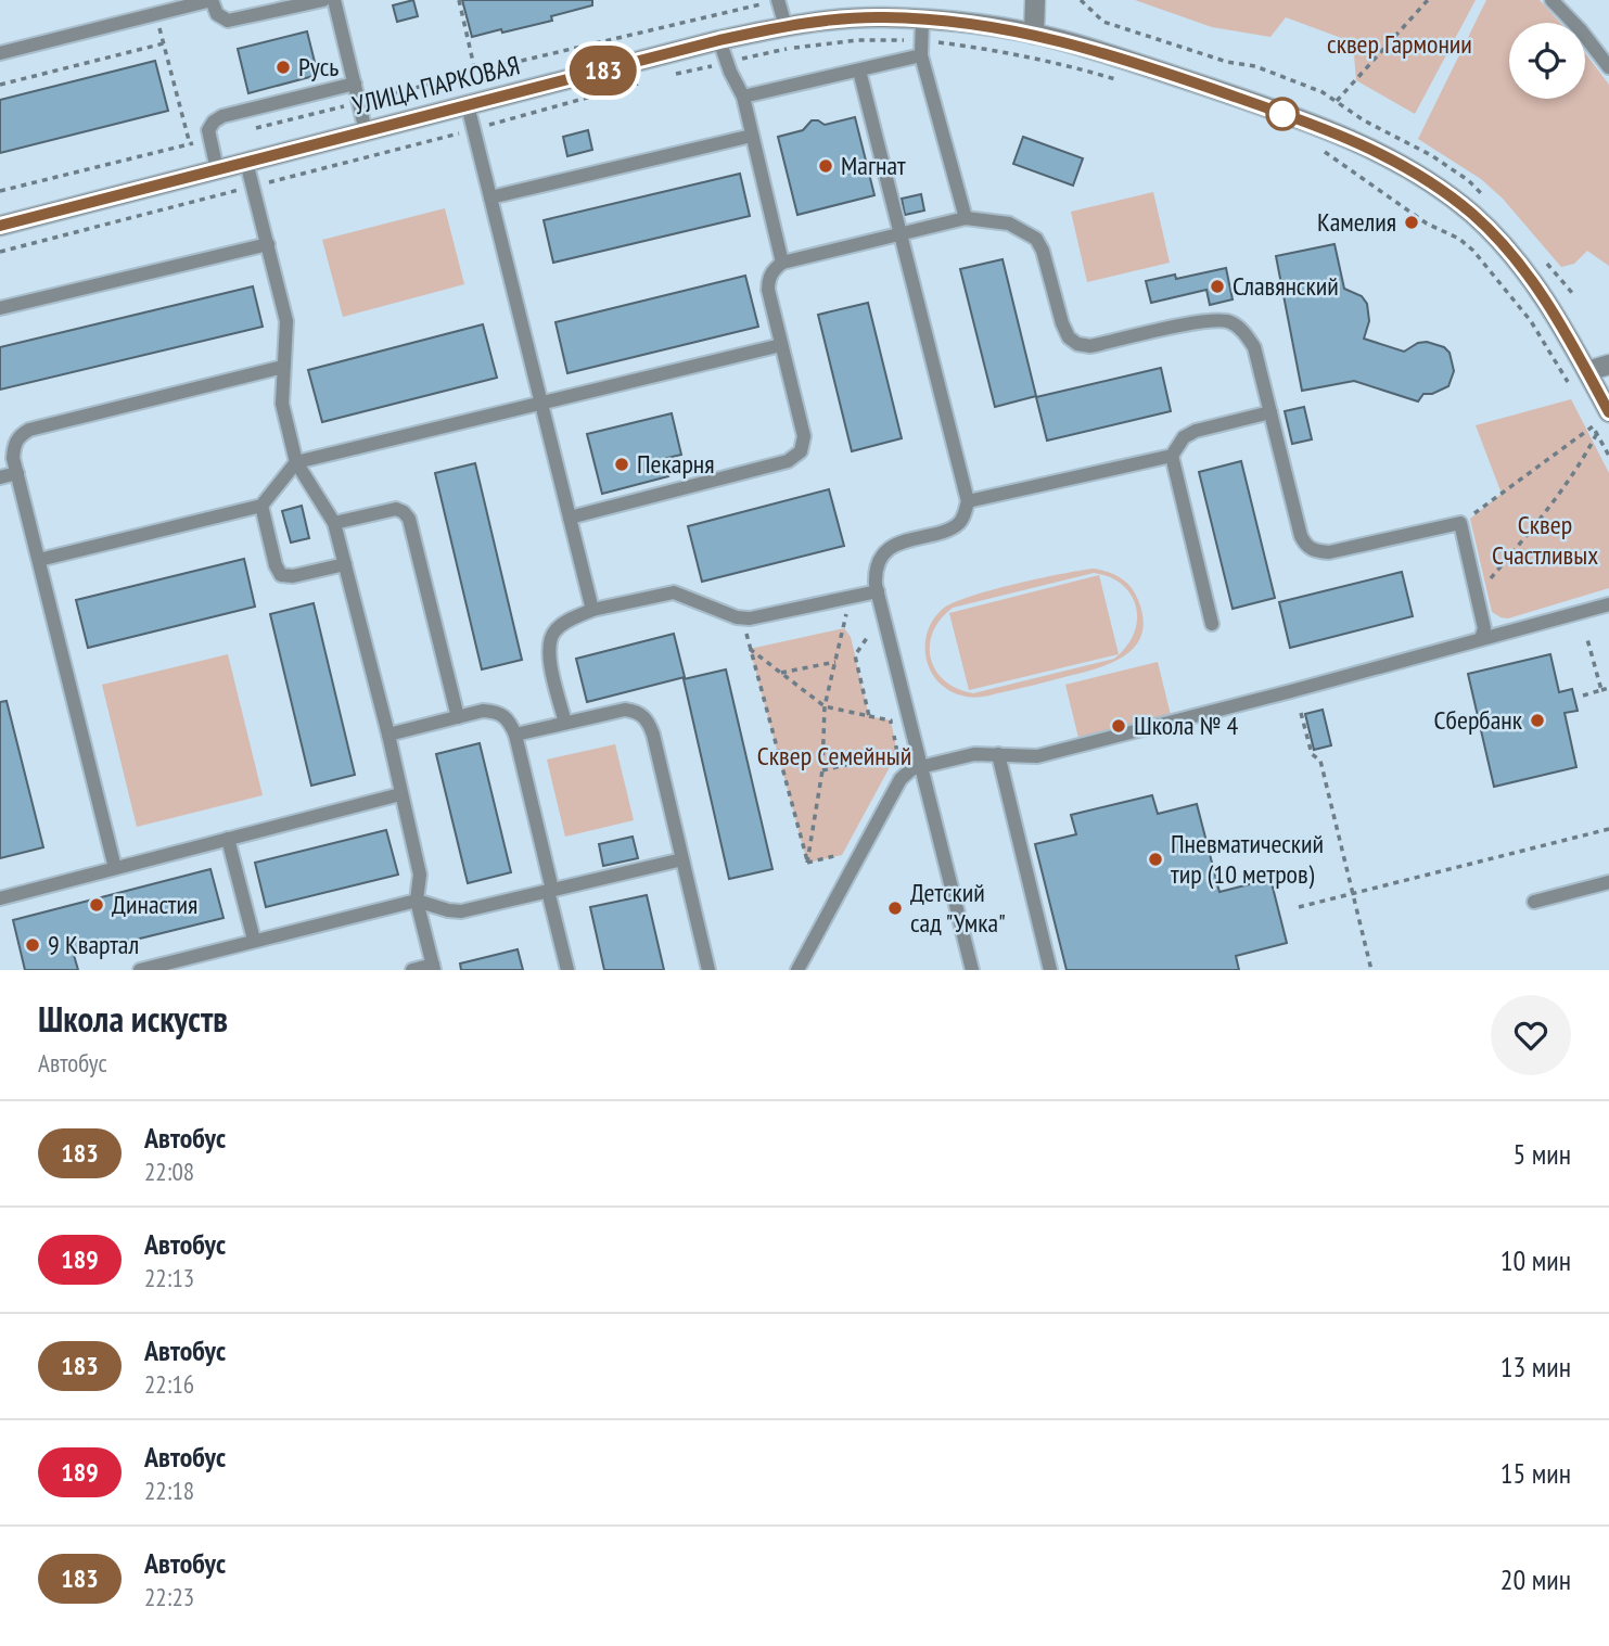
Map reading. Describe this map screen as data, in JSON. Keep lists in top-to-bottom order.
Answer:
{
  "streets": {
    "street": ["УЛИЦА ПАРКОВАЯ"]
  },
  "parks": ["сквер Гармонии", "Сквер Счастливых", "Сквер Семейный"],
  "places": [
    "Русь",
    "Магнат",
    "Камелия",
    "Славянский",
    "Пекарня",
    "Сбербанк",
    "Школа № 4",
    "Пневматический тир (10 метров)",
    "Династия",
    "Детский сад \"Умка\"",
    "9 Квартал"
  ],
  "lines": ["bus line 183"],
  "page": {
    "on_map": "183",
    "heading": ["Школа искуств", "Автобус"],
    "list": [
      {
        "mark": "183",
        "name": "Автобус",
        "note": "22:08",
        "value": "5 мин"
      },
      {
        "mark": "189",
        "name": "Автобус",
        "note": "22:13",
        "value": "10 мин"
      },
      {
        "mark": "183",
        "name": "Автобус",
        "note": "22:16",
        "value": "13 мин"
      },
      {
        "mark": "189",
        "name": "Автобус",
        "note": "22:18",
        "value": "15 мин"
      },
      {
        "mark": "183",
        "name": "Автобус",
        "note": "22:23",
        "value": "20 мин"
      }
    ]
  }
}
